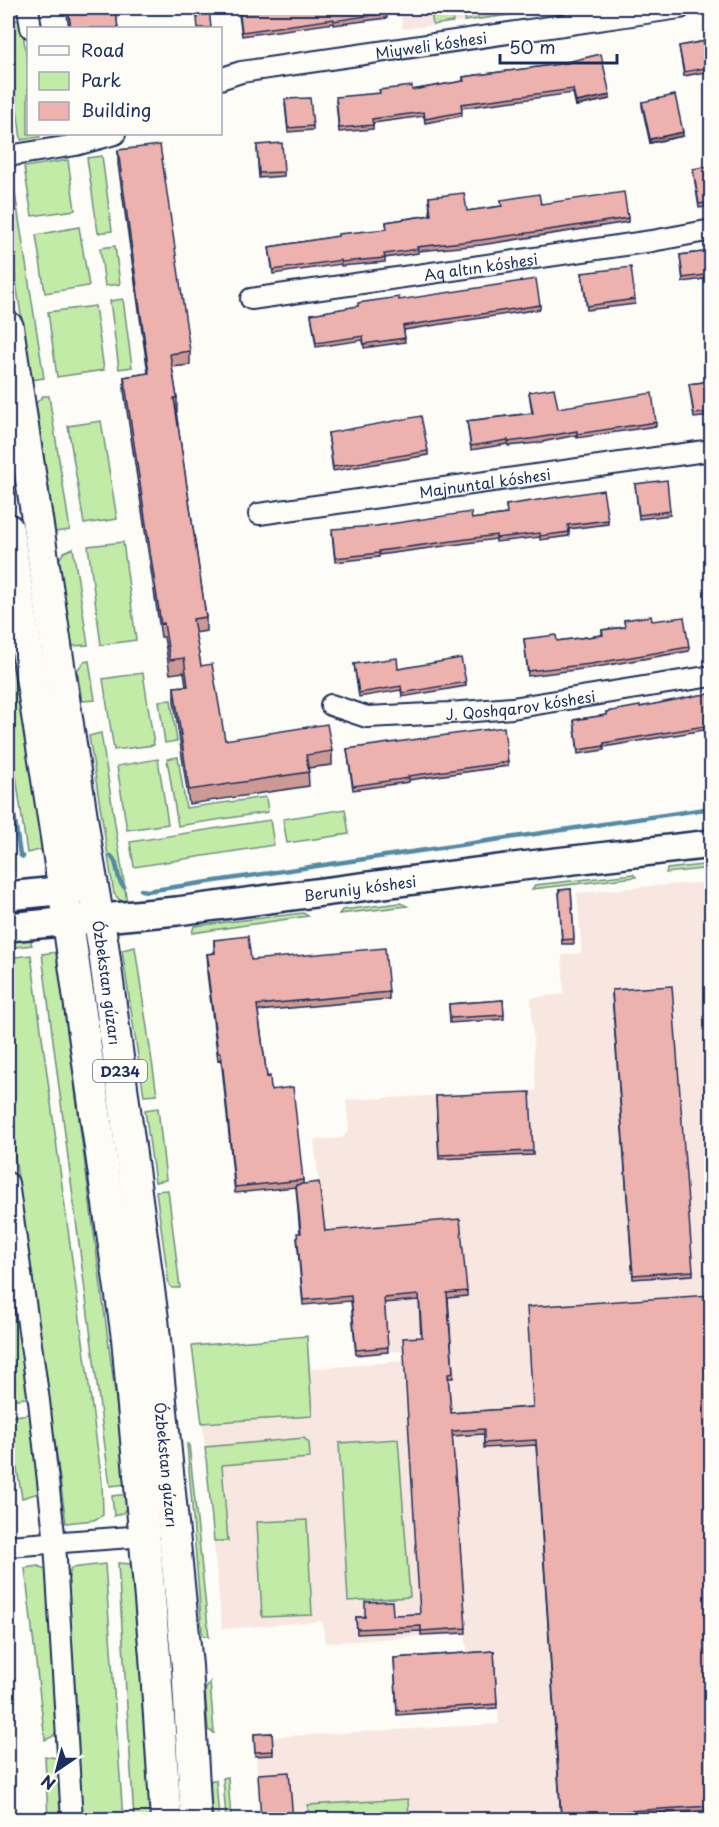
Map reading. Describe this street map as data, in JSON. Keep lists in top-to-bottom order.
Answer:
{
  "streets": {
    "main road": ["Ózbekstan gúzarı", "D234"],
    "street": [
      "Miyweli kóshesi",
      "Aq altın kóshesi",
      "Majnuntal kóshesi",
      "J. Qoshqarov kóshesi",
      "Beruniy kóshesi"
    ]
  },
  "crossings": [
    ["Beruniy kóshesi", "Ózbekstan gúzarı"]
  ],
  "legend": ["Road", "Park", "Building"],
  "scale_bar": "50 m",
  "north": "bottom left"
}
